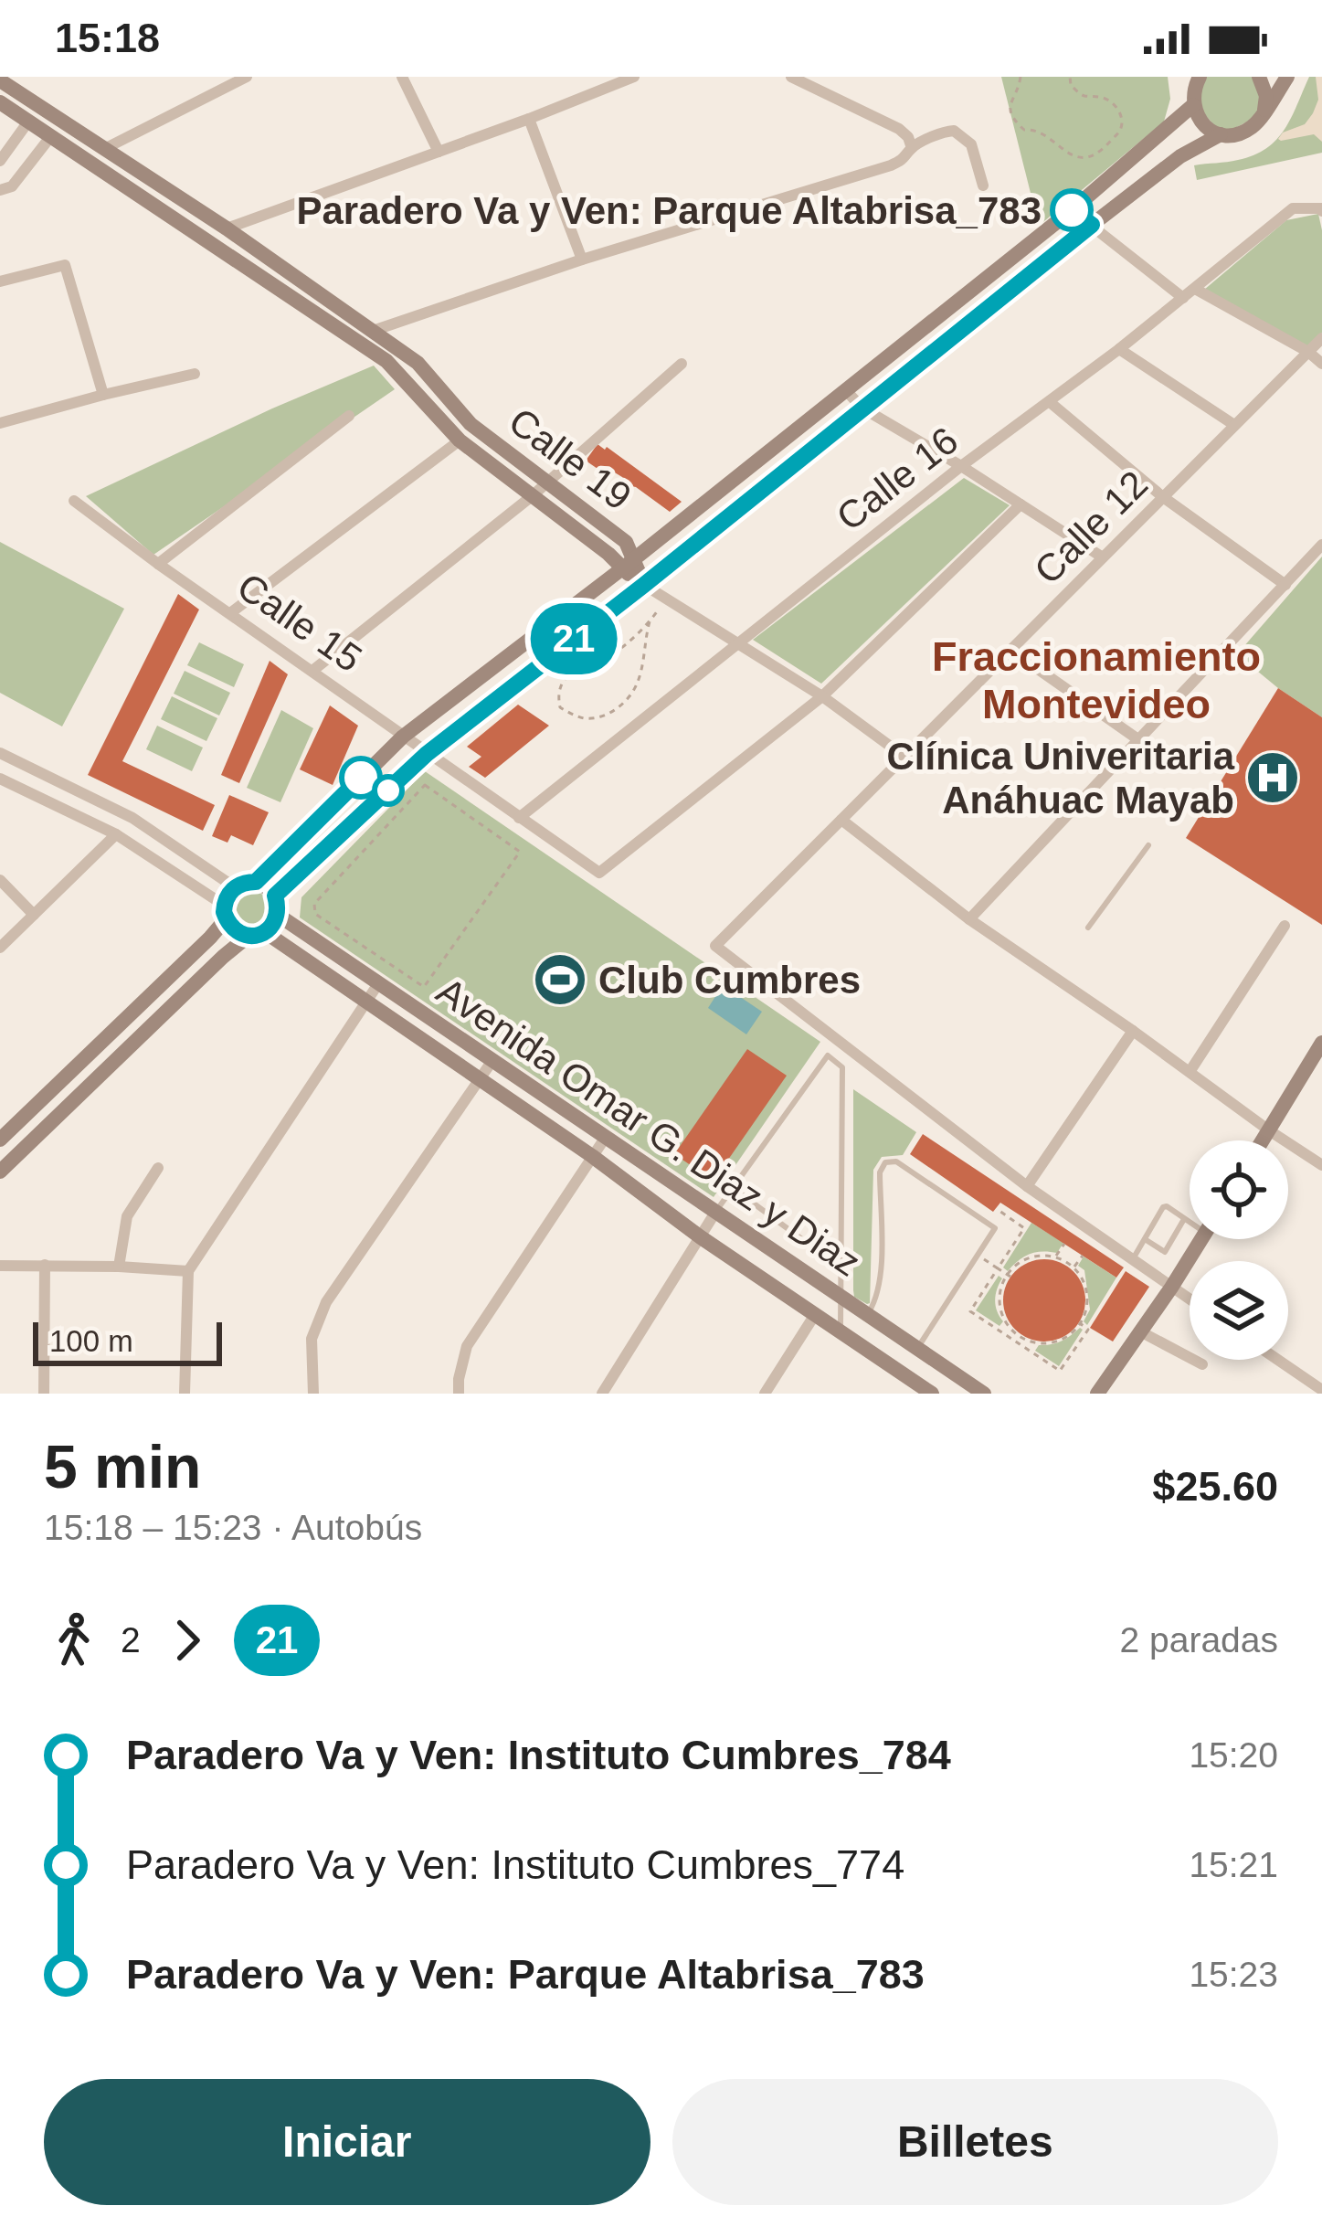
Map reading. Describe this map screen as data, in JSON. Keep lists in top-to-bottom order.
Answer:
{
  "streets": {
    "street": [
      "Calle 19",
      "Calle 16",
      "Calle 12",
      "Calle 15",
      "Avenida Omar G. Diaz y Diaz"
    ]
  },
  "crossings": [
    ["Calle 16", "Calle 15"]
  ],
  "districts": ["Fraccionamiento Montevideo"],
  "places": {
    "other": ["Paradero Va y Ven: Parque Altabrisa_783"],
    "hospital": ["Clínica Univeritaria Anáhuac Mayab"],
    "sports": ["Club Cumbres"]
  },
  "lines": ["bus line 21"],
  "scale_bar": "100 m",
  "page": {
    "status": "15:18",
    "on_map": "21",
    "scale": "100 m",
    "heading": ["5 min", "15:18 – 15:23 · Autobús", "$25.60"],
    "legs": ["2", "21", "2 paradas"],
    "list": [
      {
        "name": "Paradero Va y Ven: Instituto Cumbres_784",
        "value": "15:20"
      },
      {
        "name": "Paradero Va y Ven: Instituto Cumbres_774",
        "value": "15:21"
      },
      {
        "name": "Paradero Va y Ven: Parque Altabrisa_783",
        "value": "15:23"
      }
    ],
    "buttons": ["Iniciar", "Billetes"]
  }
}
